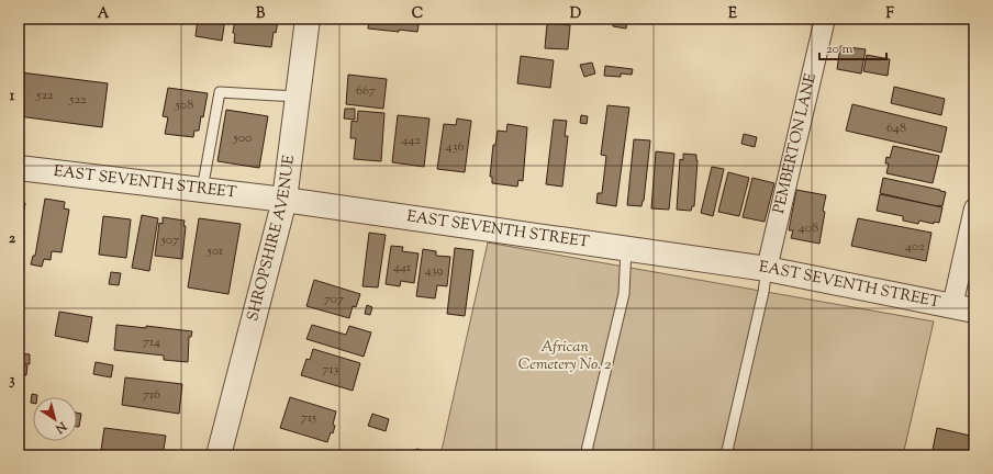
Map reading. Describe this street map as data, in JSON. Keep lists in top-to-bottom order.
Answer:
{
  "streets": {
    "street": ["PEMBERTON LANE", "EAST SEVENTH STREET", "SHROPSHIRE AVENUE"]
  },
  "crossings": [
    ["PEMBERTON LANE", "EAST SEVENTH STREET"],
    ["EAST SEVENTH STREET", "SHROPSHIRE AVENUE"]
  ],
  "parks": ["African Cemetery No. 2"],
  "house_numbers": [
    "667",
    "522",
    "522",
    "508",
    "648",
    "500",
    "442",
    "436",
    "408",
    "507",
    "402",
    "501",
    "441",
    "439",
    "707",
    "714",
    "713",
    "716",
    "715"
  ],
  "scale_bar": "20 m",
  "north": "bottom right",
  "grid": {
    "columns": [
      "A",
      "B",
      "C",
      "D",
      "E",
      "F"
    ],
    "rows": ["1", "2", "3"]
  }
}
